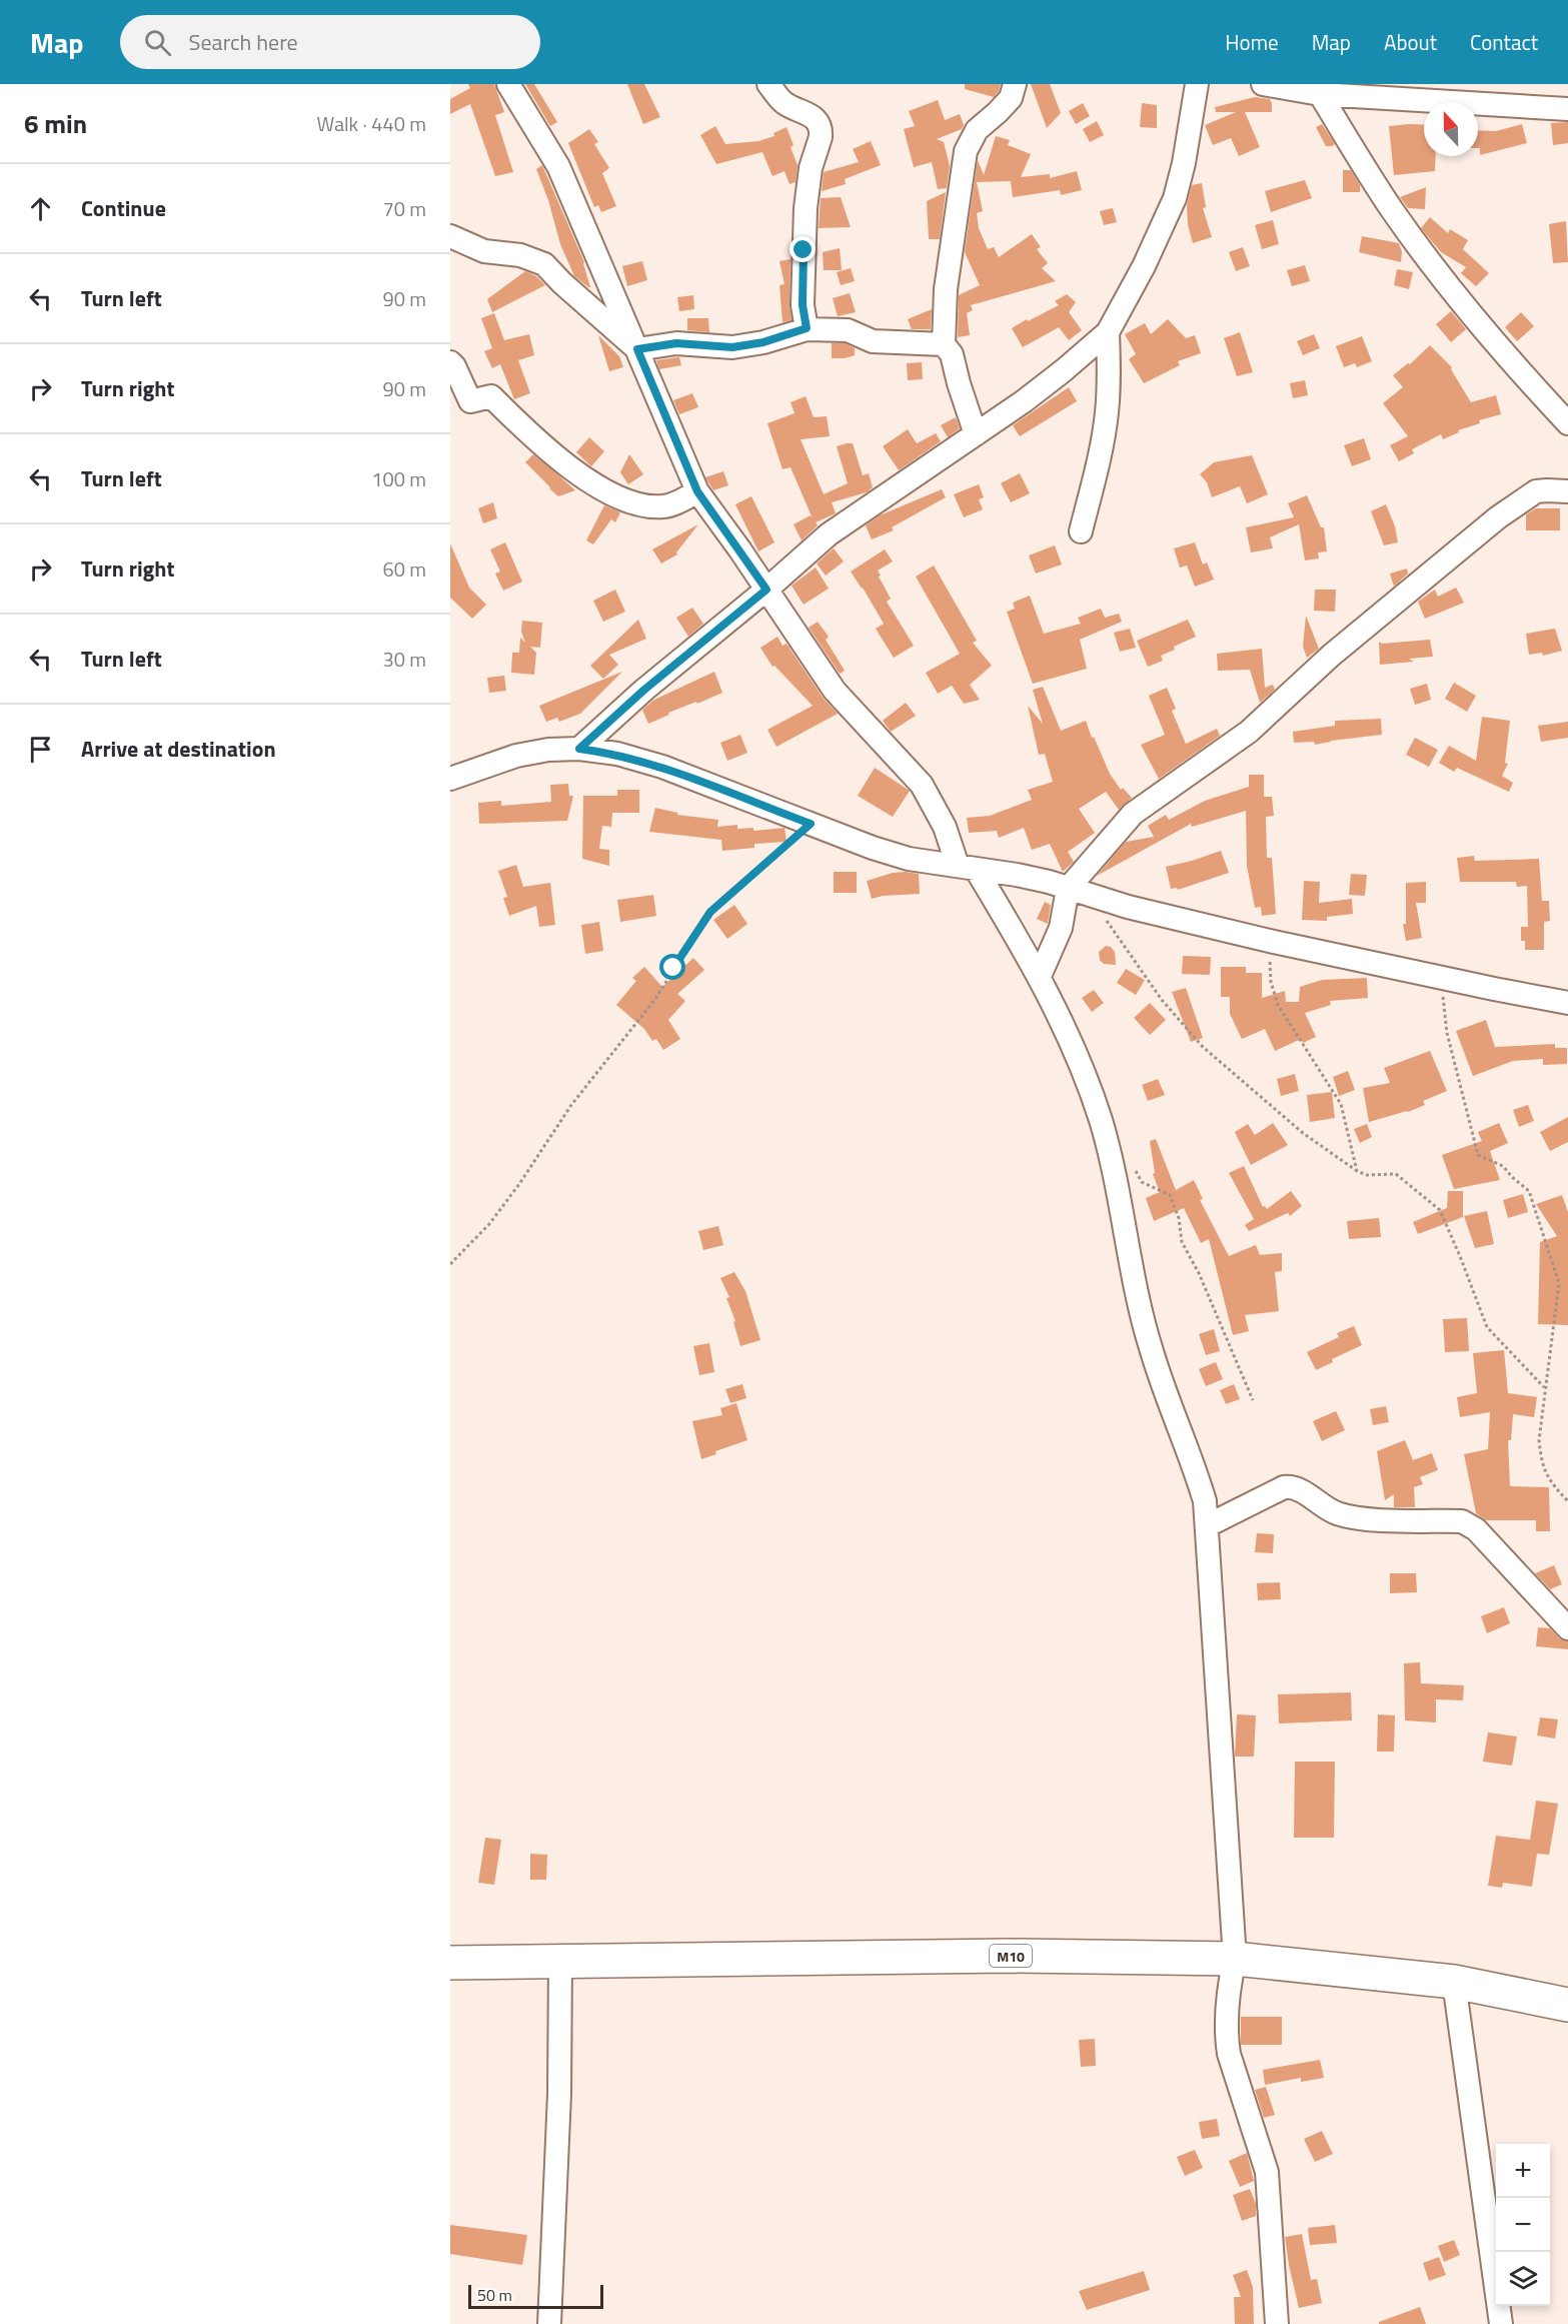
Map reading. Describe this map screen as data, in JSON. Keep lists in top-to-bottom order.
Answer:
{
  "streets": {
    "highway": ["M10"]
  },
  "scale_bar": "50 m",
  "north": "top",
  "page": {
    "header": "Map",
    "search": "Search here",
    "nav": [
      "Home",
      "Map",
      "About",
      "Contact"
    ],
    "heading": ["6 min", "Walk · 440 m"],
    "list": [
      ["Continue", "70 m"],
      ["Turn left", "90 m"],
      ["Turn right", "90 m"],
      ["Turn left", "100 m"],
      ["Turn right", "60 m"],
      ["Turn left", "30 m"],
      "Arrive at destination"
    ],
    "map_buttons": ["+", "−"],
    "scale": "50 m"
  }
}
